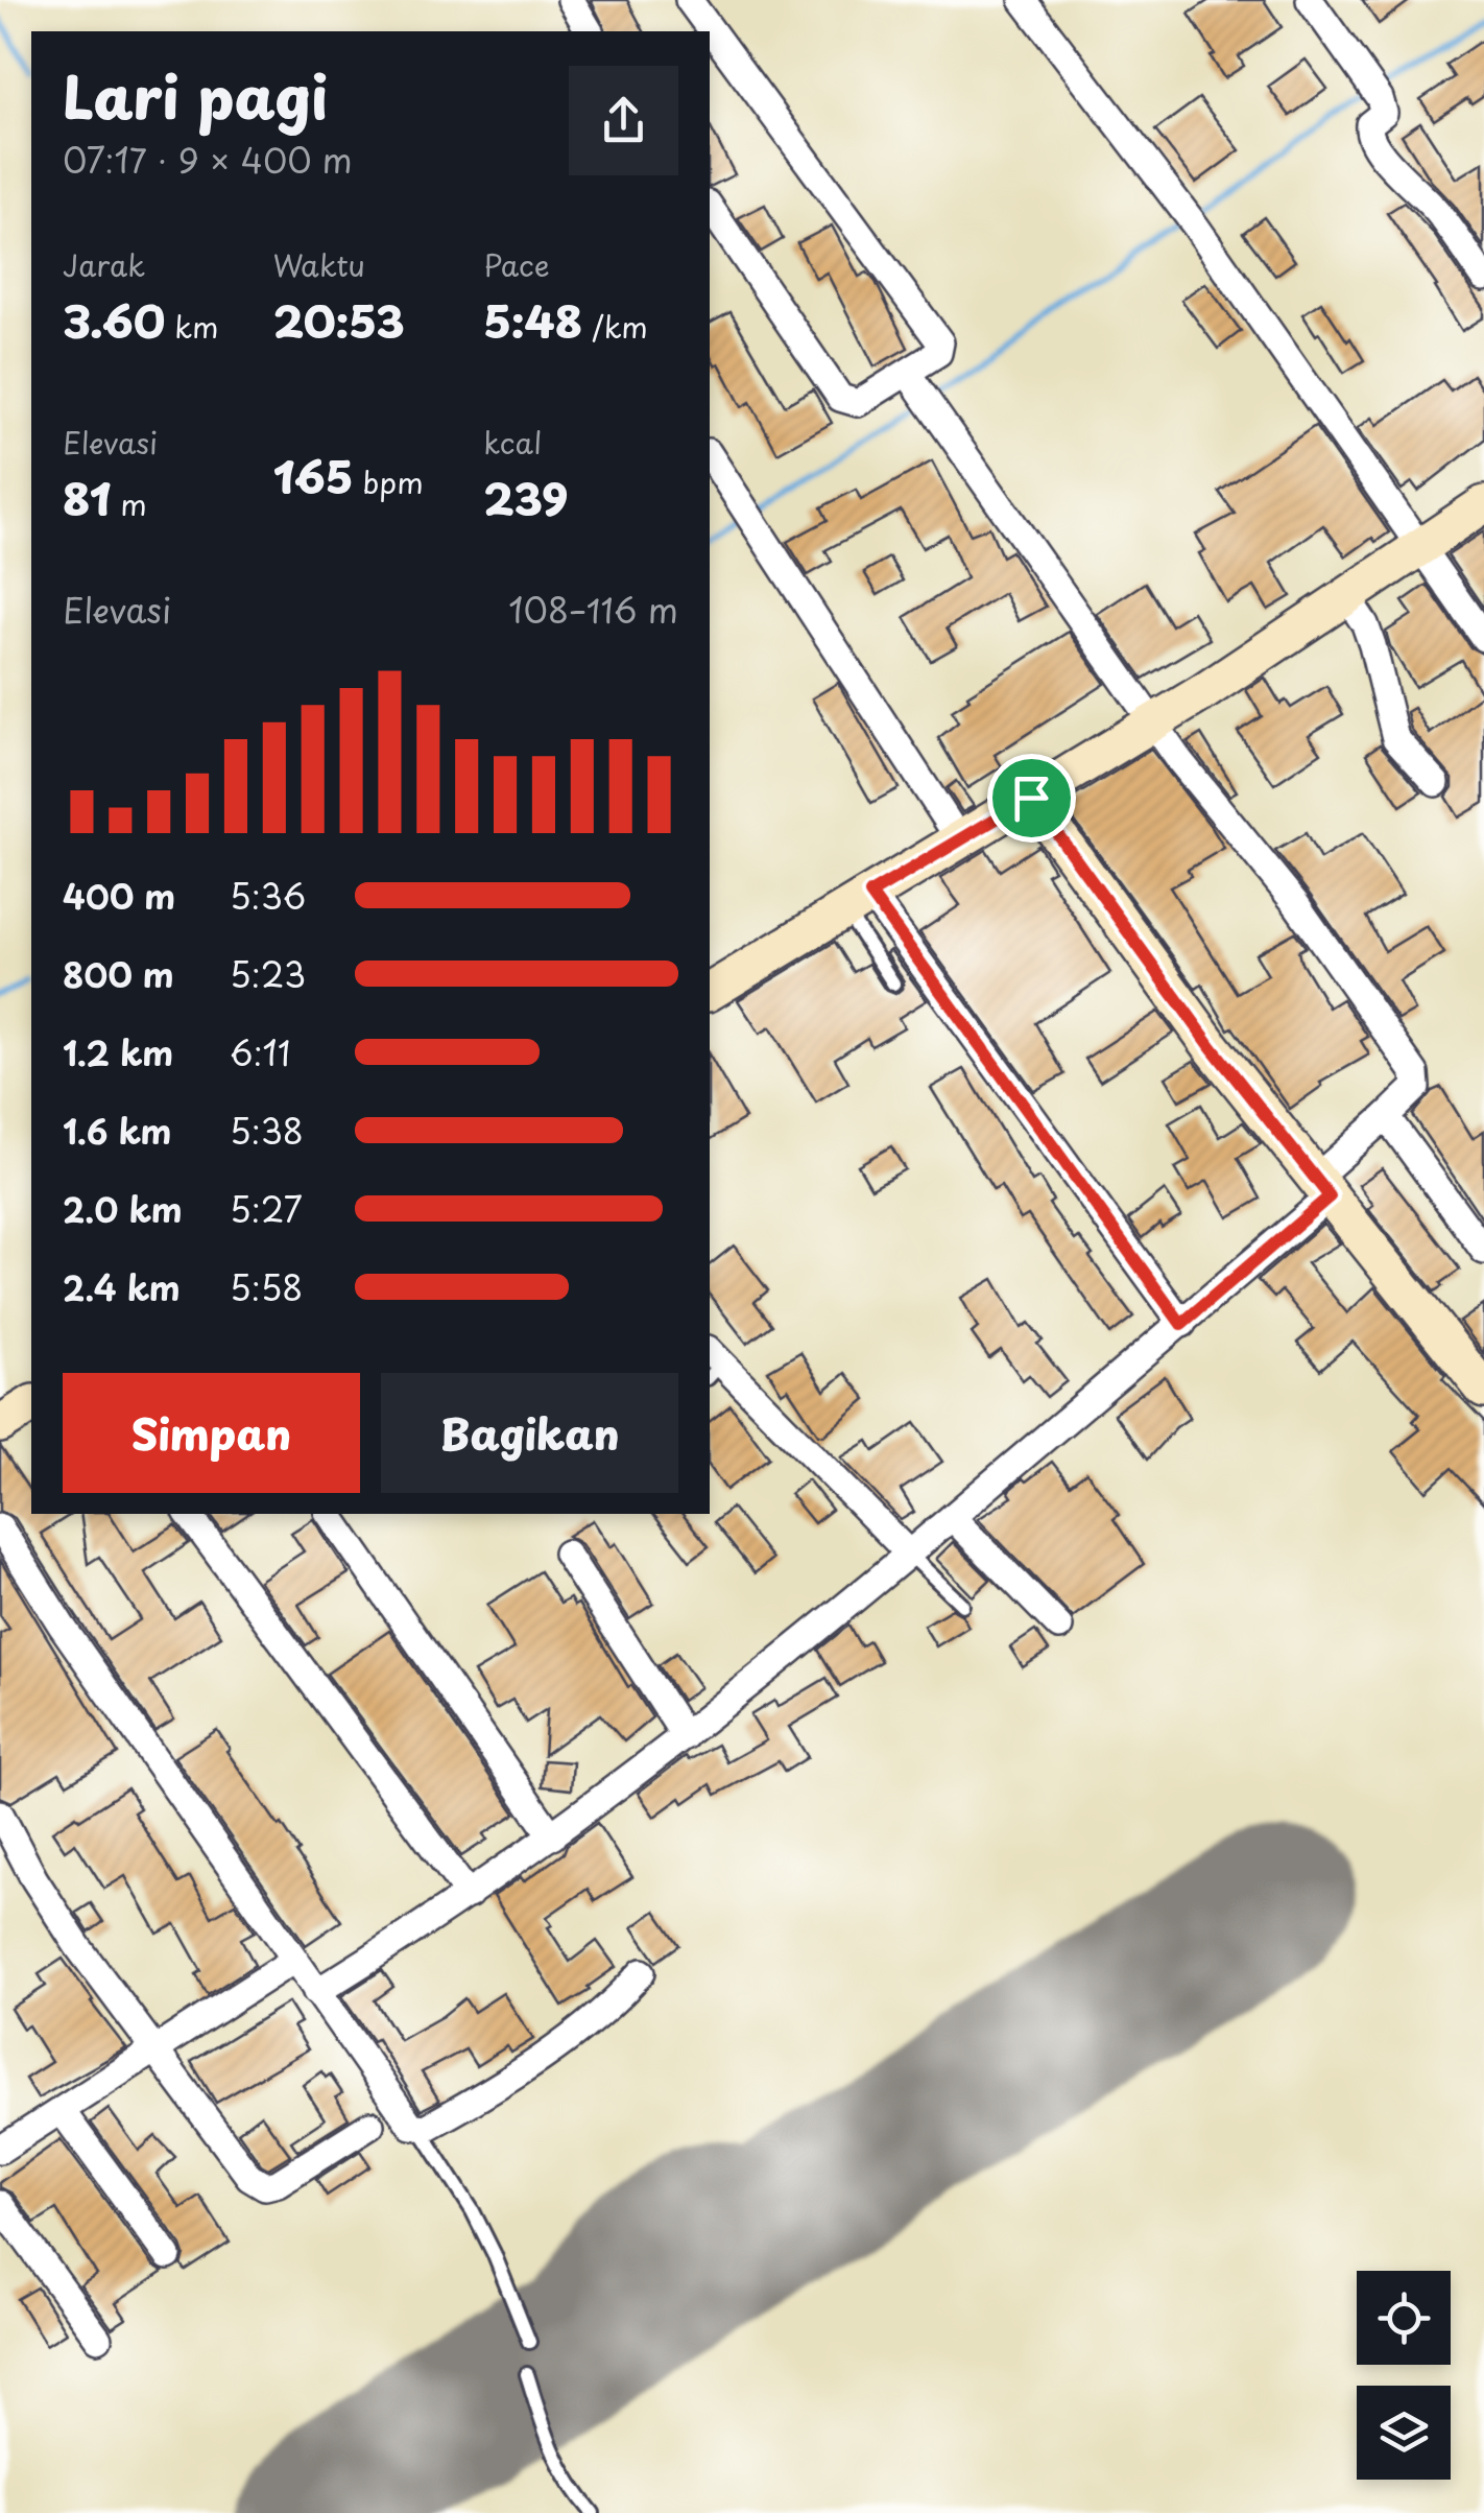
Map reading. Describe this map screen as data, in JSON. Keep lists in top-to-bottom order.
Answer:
{
  "page": {
    "heading": ["Lari pagi", "07:17 · 9 × 400 m"],
    "stats": [
      ["Jarak", "3.60 km"],
      ["Waktu", "20:53"],
      ["Pace", "5:48 /km"],
      ["Elevasi", "81 m"],
      ["165 bpm"],
      ["kcal", "239"]
    ],
    "chart": ["Elevasi", "108–116 m"],
    "list": [
      {
        "name": "400 m",
        "note": "5:36"
      },
      {
        "name": "800 m",
        "note": "5:23"
      },
      {
        "name": "1.2 km",
        "note": "6:11"
      },
      {
        "name": "1.6 km",
        "note": "5:38"
      },
      {
        "name": "2.0 km",
        "note": "5:27"
      },
      {
        "name": "2.4 km",
        "note": "5:58"
      }
    ],
    "buttons": ["Simpan", "Bagikan"]
  }
}
